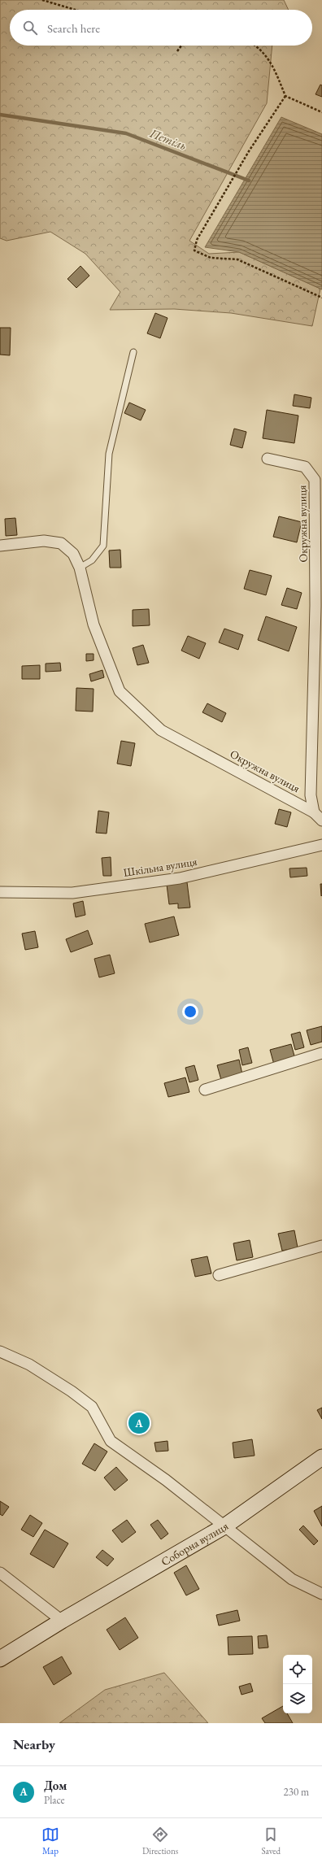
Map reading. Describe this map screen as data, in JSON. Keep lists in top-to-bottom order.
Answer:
{
  "streets": {
    "street": ["Окружна вулиця", "Шкільна вулиця", "Соборна вулиця"]
  },
  "water": ["Петіль"],
  "page": {
    "search": "Search here",
    "pins": "A",
    "heading": "Nearby",
    "list": [
      {
        "mark": "A",
        "name": "Дом",
        "note": "Place",
        "value": "230 m"
      }
    ],
    "nav": ["Map", "Directions", "Saved"]
  }
}
